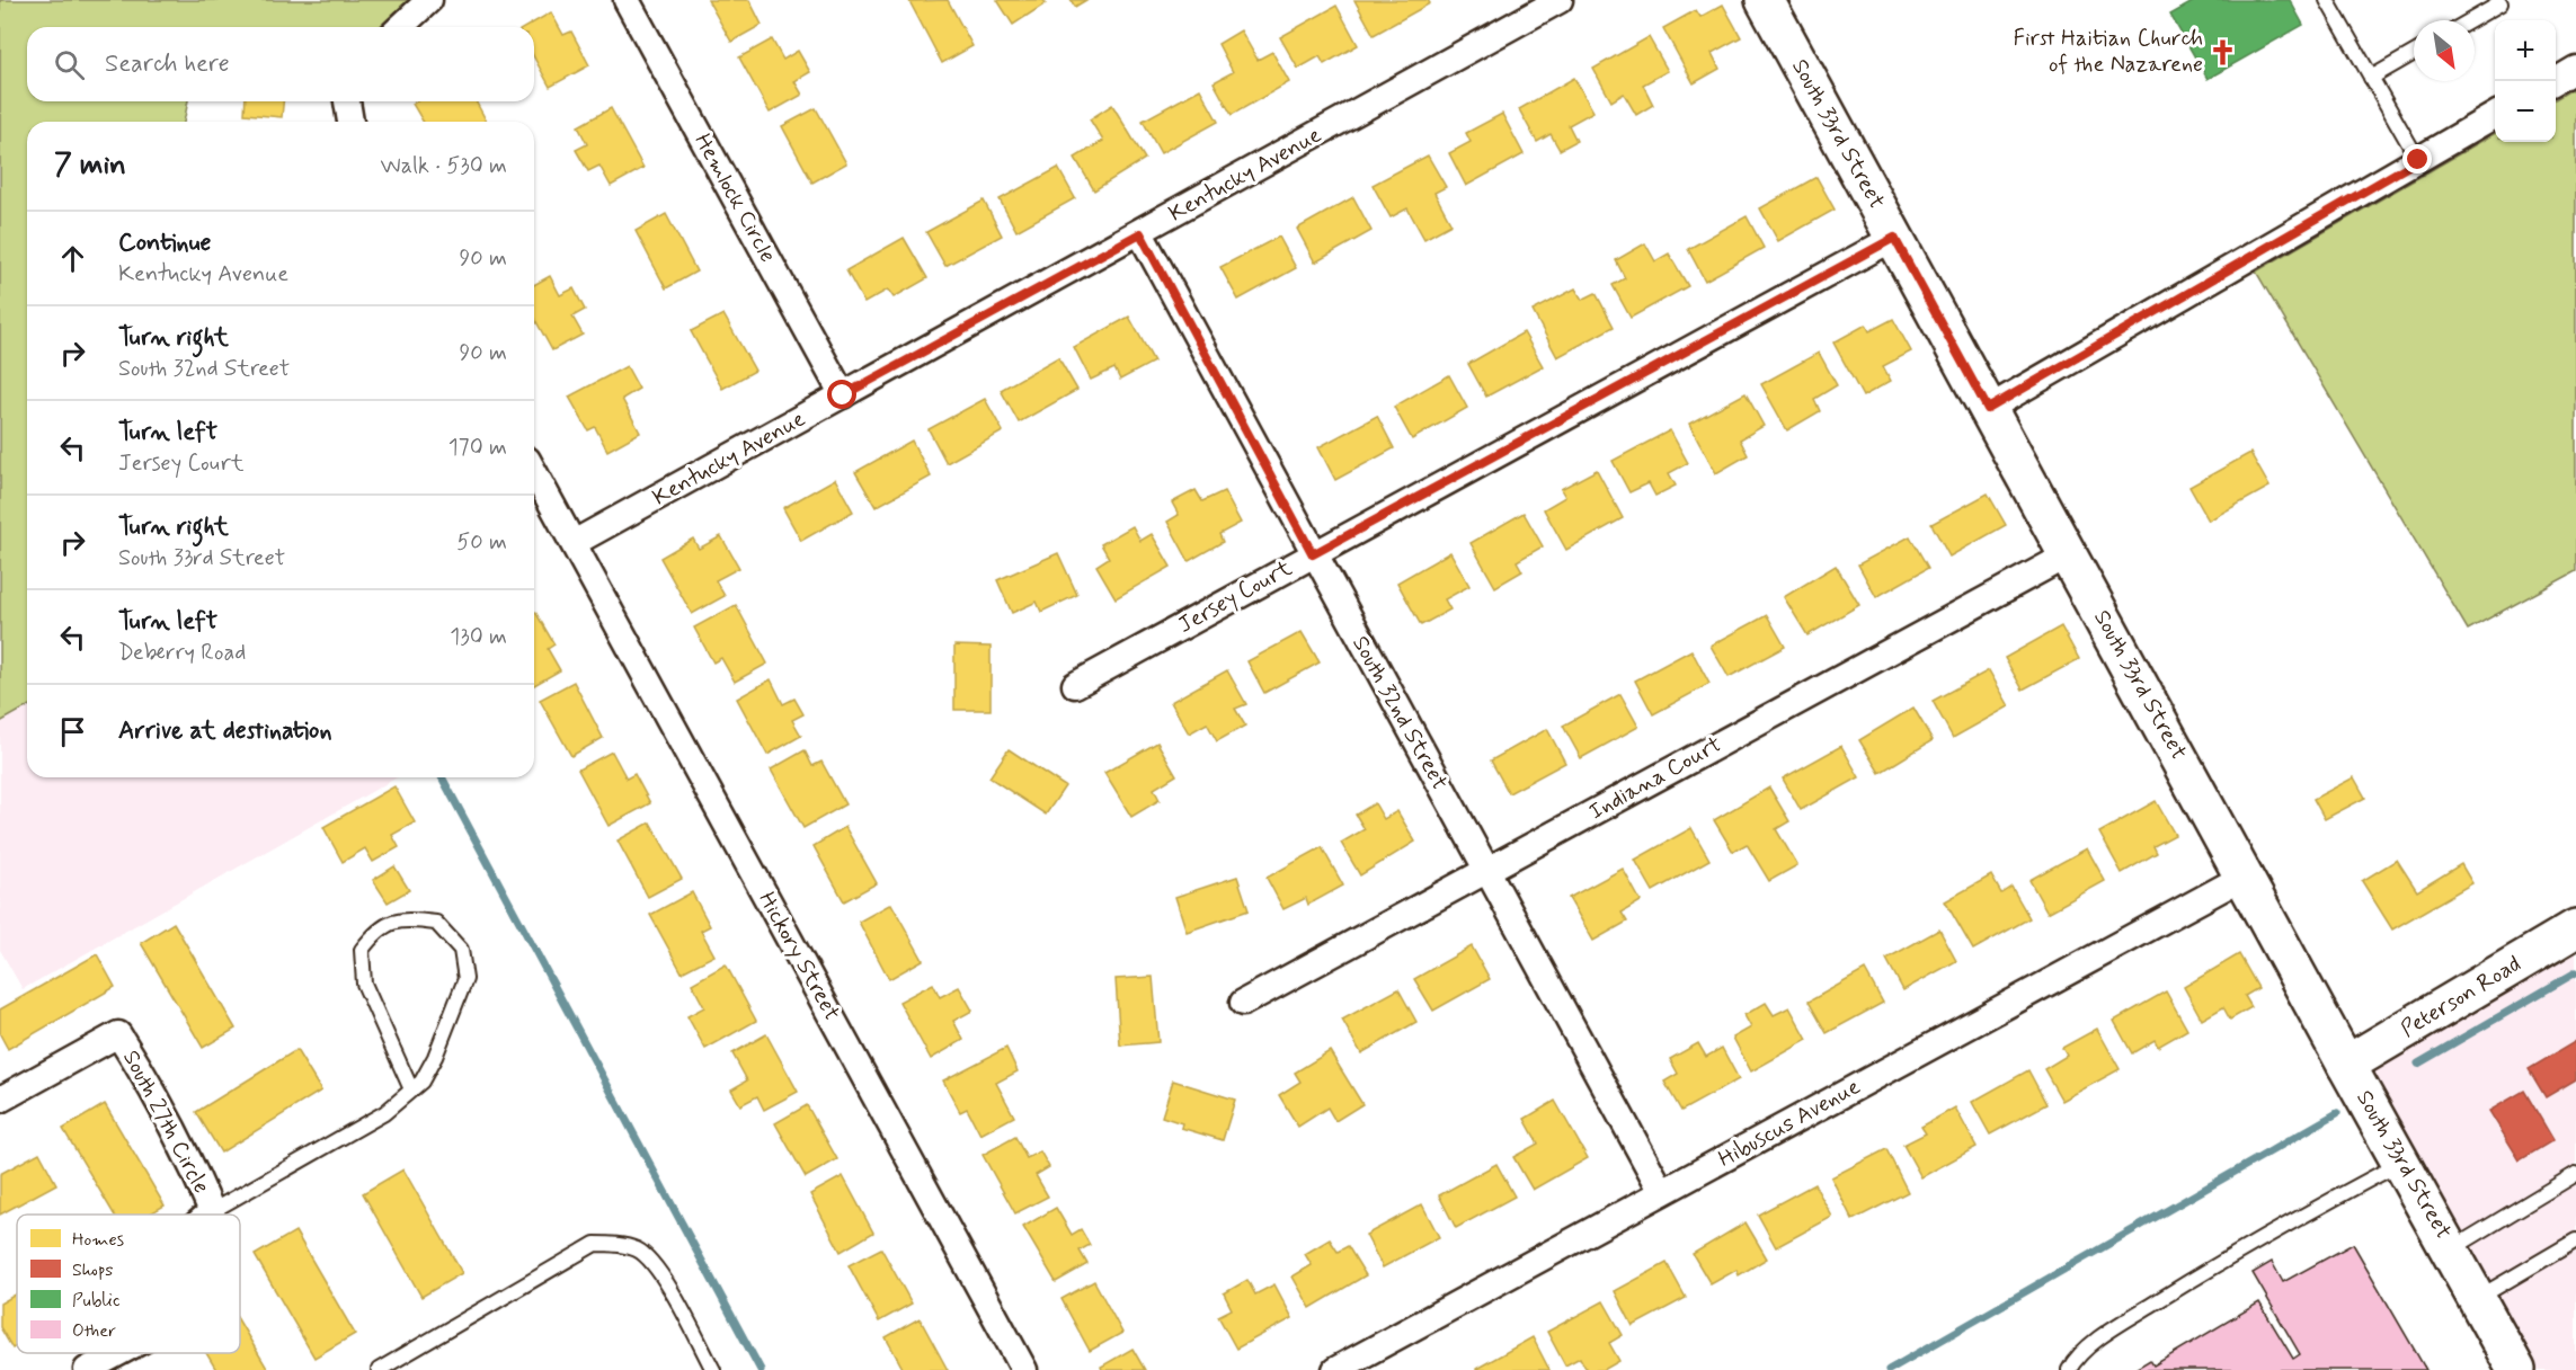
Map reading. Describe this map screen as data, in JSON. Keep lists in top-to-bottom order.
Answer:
{
  "streets": {
    "street": [
      "South 33rd Street",
      "Kentucky Avenue",
      "Hemlock Circle",
      "Jersey Court",
      "South 32nd Street",
      "Indiana Court",
      "Hickory Street",
      "Peterson Road",
      "South 27th Circle",
      "Hibuscus Avenue"
    ]
  },
  "crossings": [
    ["South 33rd Street", "Jersey Court"],
    ["South 33rd Street", "Indiana Court"],
    ["South 33rd Street", "Peterson Road"],
    ["South 33rd Street", "Hibuscus Avenue"],
    ["Kentucky Avenue", "Hemlock Circle"],
    ["Kentucky Avenue", "South 32nd Street"],
    ["Kentucky Avenue", "Hickory Street"],
    ["Jersey Court", "South 32nd Street"],
    ["South 32nd Street", "Indiana Court"],
    ["South 32nd Street", "Hibuscus Avenue"]
  ],
  "places": {
    "church": ["First Haitian Church of the Nazarene"]
  },
  "legend": [
    "Homes",
    "Shops",
    "Public",
    "Other"
  ],
  "north": "bottom right",
  "page": {
    "map_buttons": ["+", "−"],
    "search": "Search here",
    "heading": ["7 min", "Walk · 530 m"],
    "list": [
      ["Continue", "Kentucky Avenue", "90 m"],
      ["Turn right", "South 32nd Street", "90 m"],
      ["Turn left", "Jersey Court", "170 m"],
      ["Turn right", "South 33rd Street", "50 m"],
      ["Turn left", "Deberry Road", "130 m"],
      "Arrive at destination"
    ]
  }
}
